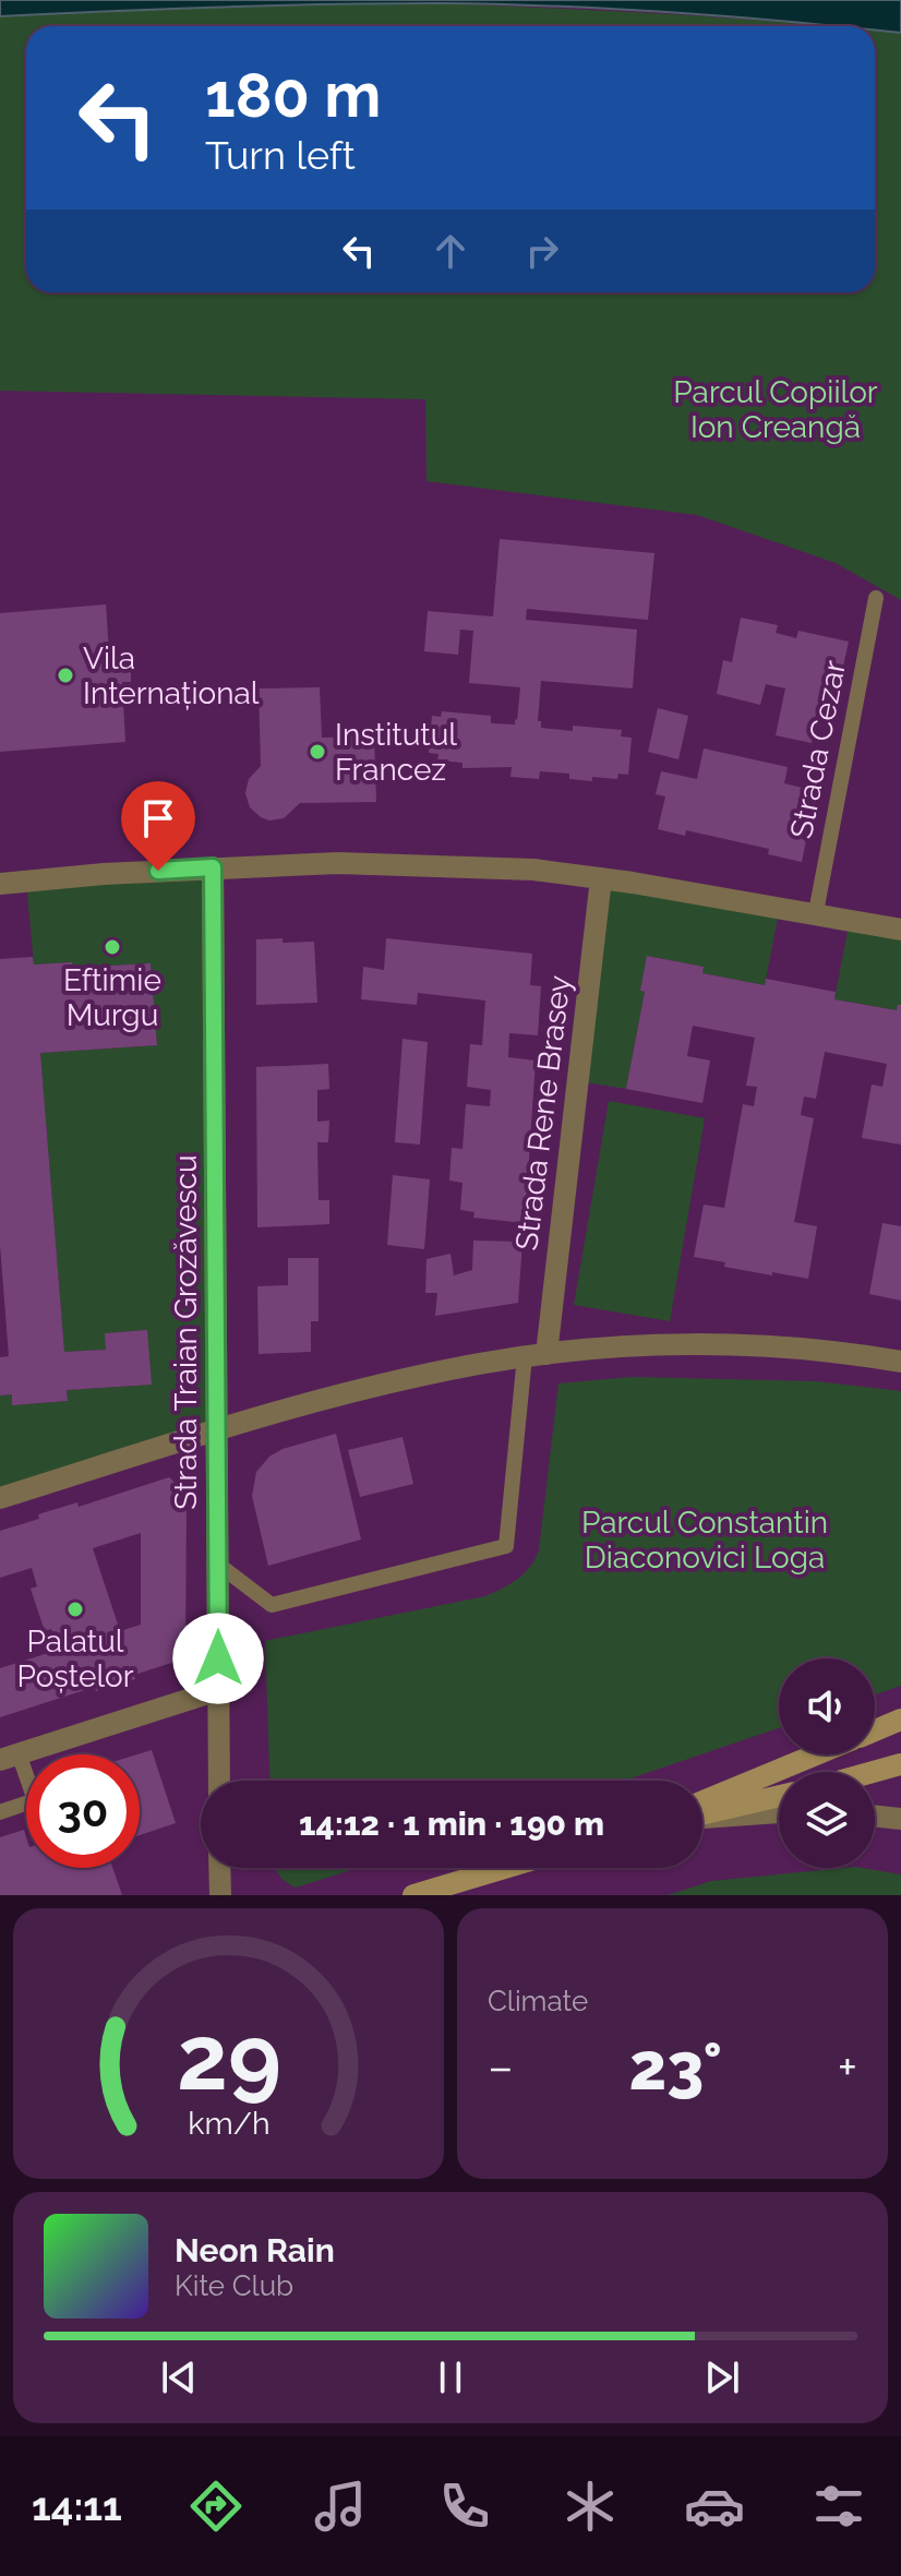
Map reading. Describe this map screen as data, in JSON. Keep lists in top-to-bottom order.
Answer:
{
  "streets": {
    "street": ["Strada Rene Brasey", "Strada Traian Grozăvescu"],
    "lane": ["Strada Cezar"]
  },
  "parks": ["Parcul Copiilor Ion Creangă", "Parcul Constantin Diaconovici Loga"],
  "places": [
    "Vila Internațional",
    "Institutul Francez",
    "Eftimie Murgu",
    "Palatul Poștelor"
  ],
  "page": {
    "turn": ["180 m", "Turn left"],
    "limit": "30",
    "trip": "14:12 · 1 min · 190 m",
    "tile": "Climate",
    "heat": ["−", "23°", "+"],
    "song": ["Neon Rain", "Kite Club"],
    "tabs": "14:11",
    "gauge": ["29", "km/h"]
  }
}
